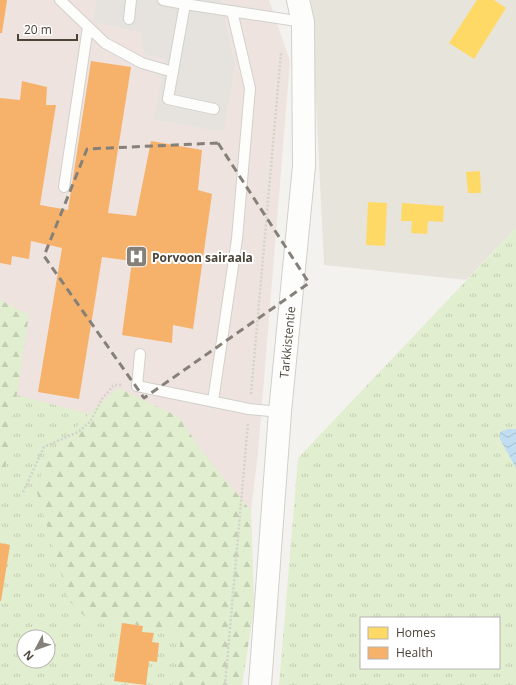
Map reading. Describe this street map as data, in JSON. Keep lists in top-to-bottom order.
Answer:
{
  "streets": {
    "street": ["Tarkkistentie"]
  },
  "places": {
    "hospital": ["Porvoon sairaala"]
  },
  "legend": ["Homes", "Health"],
  "scale_bar": "20 m",
  "north": "bottom left"
}
